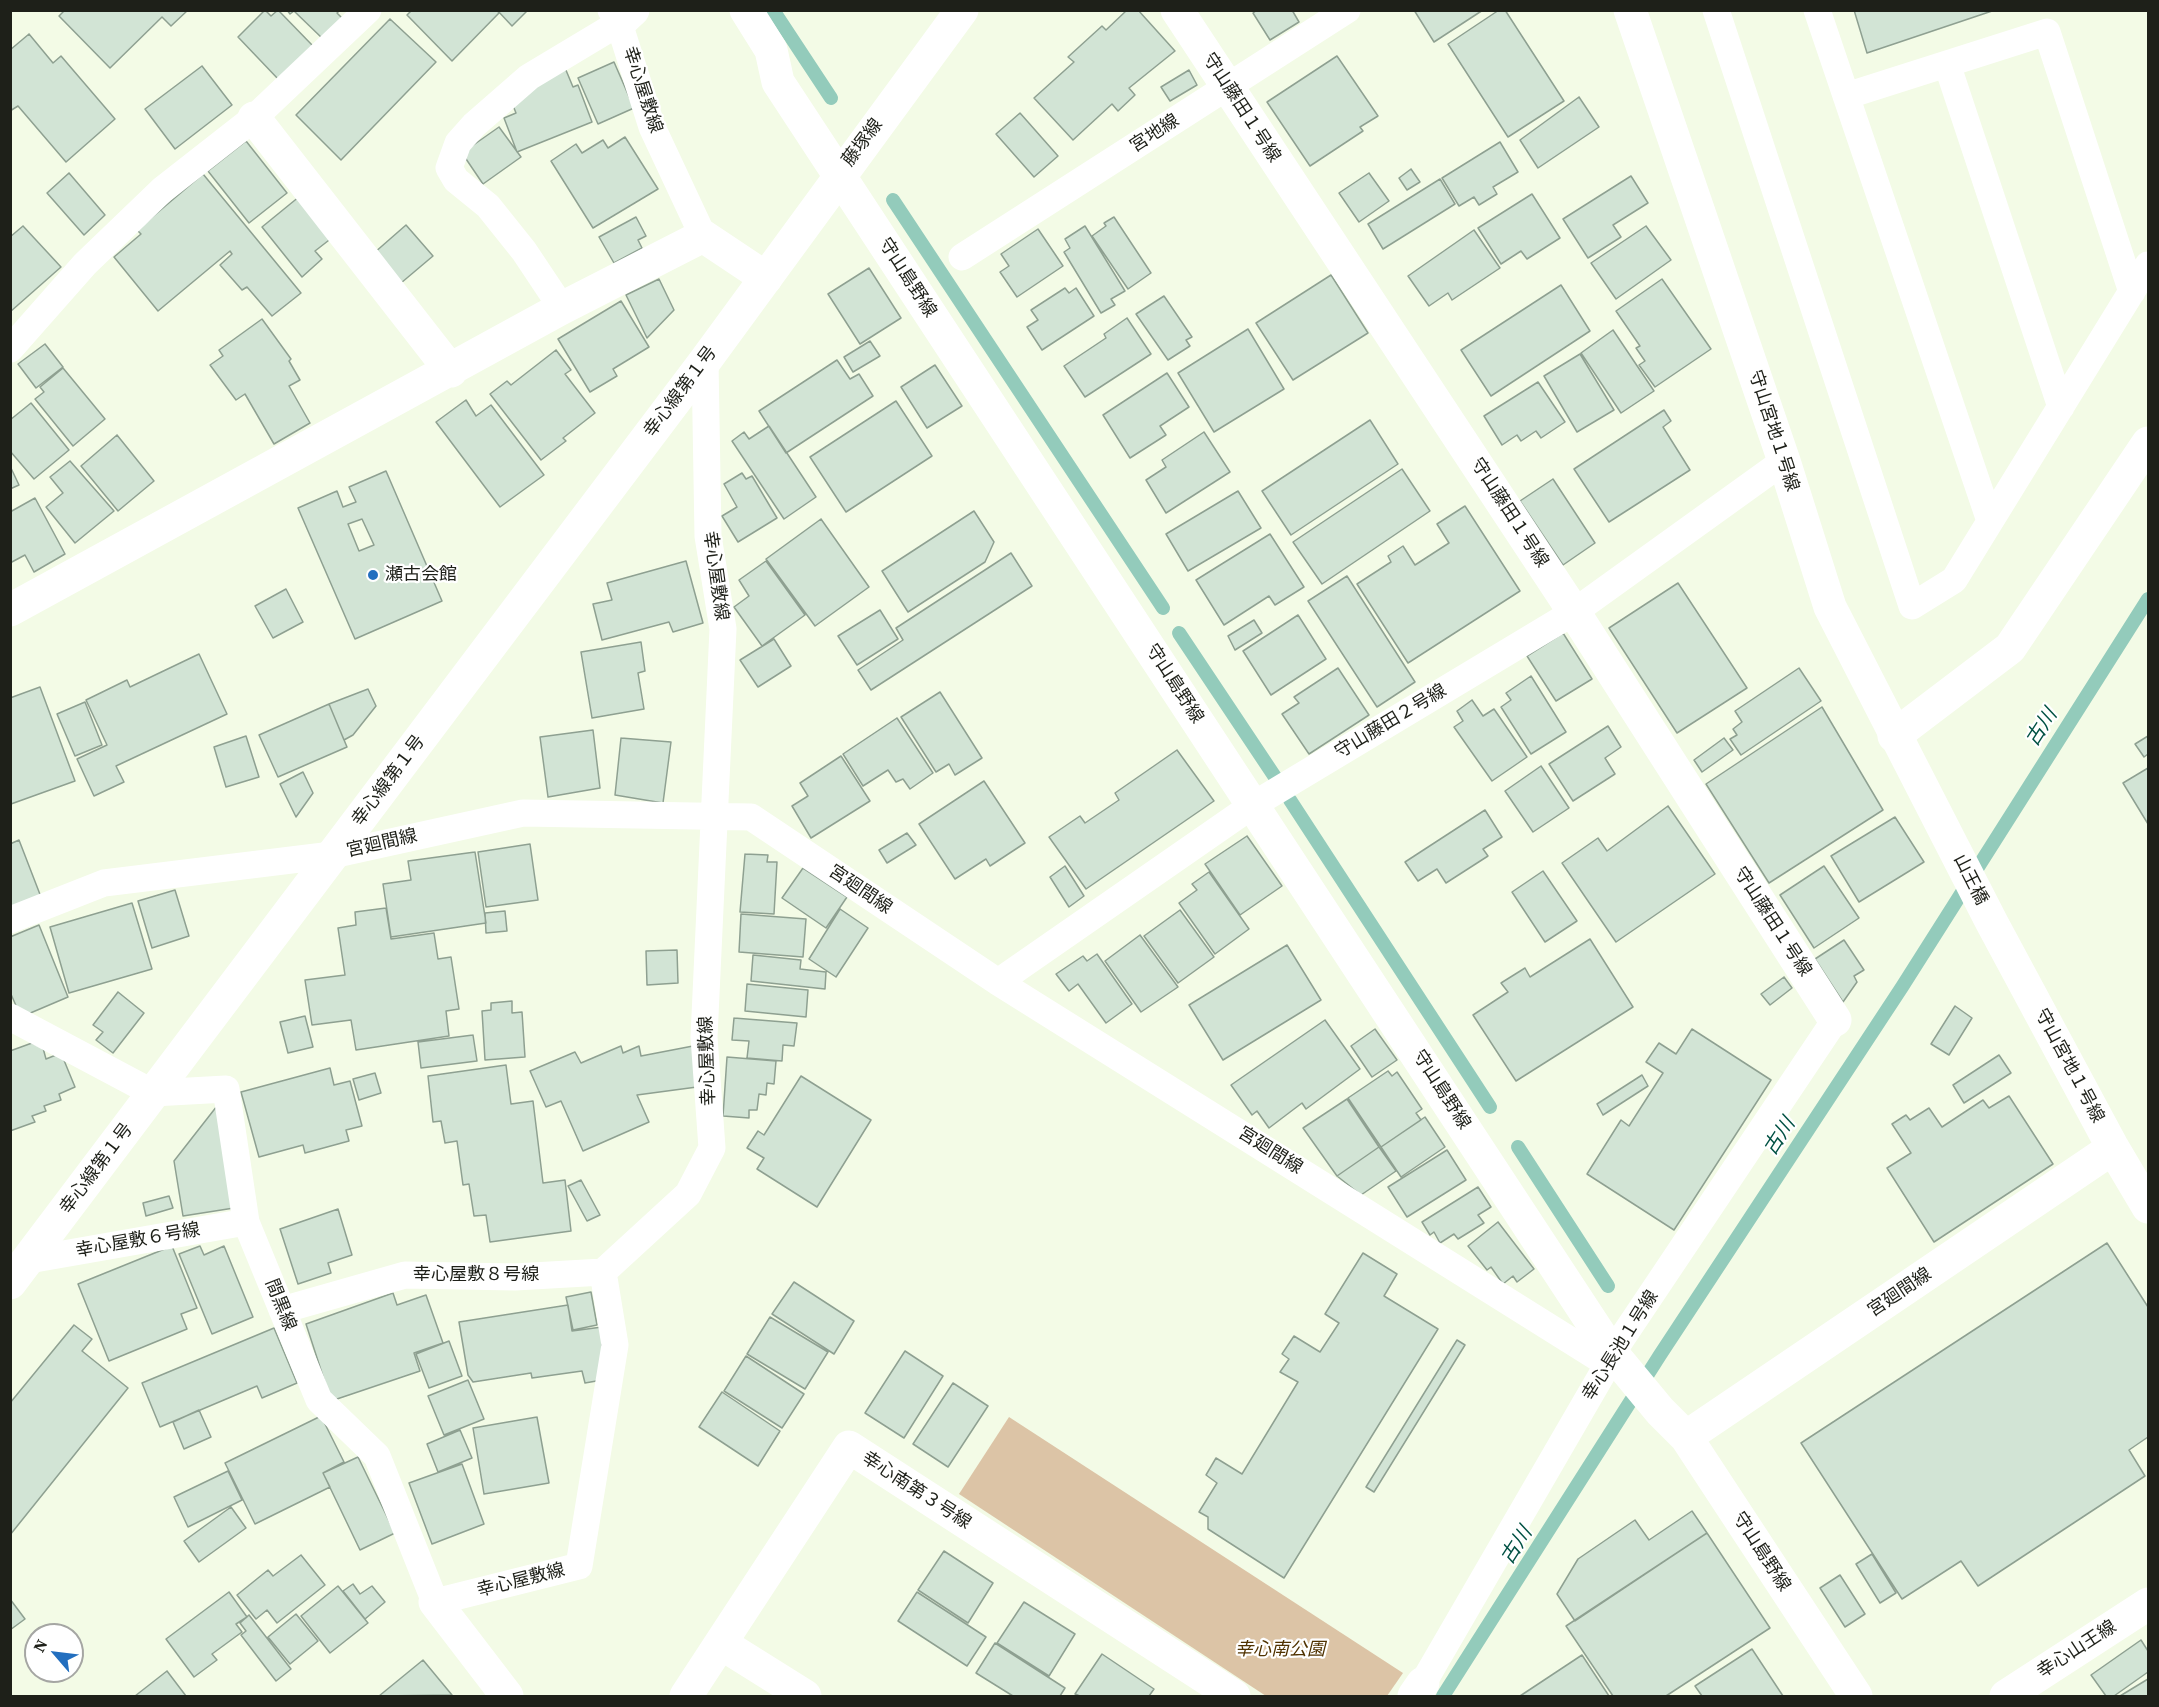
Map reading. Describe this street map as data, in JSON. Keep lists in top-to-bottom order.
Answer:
{
  "streets": {
    "street": [
      "守山藤田１号線",
      "藤塚線",
      "守山島野線",
      "幸心線第１号",
      "守山宮地１号線",
      "宮廻間線",
      "山王橋",
      "間黒線",
      "幸心南第３号線",
      "幸心山王線"
    ],
    "lane": [
      "幸心屋敷線",
      "宮地線",
      "守山藤田２号線",
      "幸心屋敷６号線",
      "幸心屋敷８号線",
      "幸心長池１号線"
    ]
  },
  "crossings": [
    ["幸心屋敷線", "幸心線第１号"],
    ["幸心屋敷線", "宮廻間線"],
    ["幸心屋敷線", "幸心屋敷８号線"],
    ["幸心屋敷線", "間黒線"],
    ["守山藤田１号線", "宮地線"],
    ["守山藤田１号線", "守山藤田２号線"],
    ["守山藤田１号線", "幸心長池１号線"],
    ["藤塚線", "守山島野線"],
    ["藤塚線", "幸心線第１号"],
    ["守山島野線", "守山藤田２号線"],
    ["守山島野線", "宮廻間線"],
    ["守山島野線", "幸心長池１号線"],
    ["幸心線第１号", "宮廻間線"],
    ["幸心線第１号", "幸心屋敷６号線"],
    ["幸心線第１号", "間黒線"],
    ["守山宮地１号線", "守山藤田２号線"],
    ["守山宮地１号線", "宮廻間線"],
    ["守山宮地１号線", "山王橋"],
    ["守山藤田２号線", "宮廻間線"],
    ["宮廻間線", "幸心長池１号線"],
    ["幸心屋敷６号線", "間黒線"],
    ["幸心屋敷８号線", "間黒線"]
  ],
  "water": ["古川"],
  "parks": ["幸心南公園"],
  "places": ["瀬古会館"],
  "north": "top left"
}
